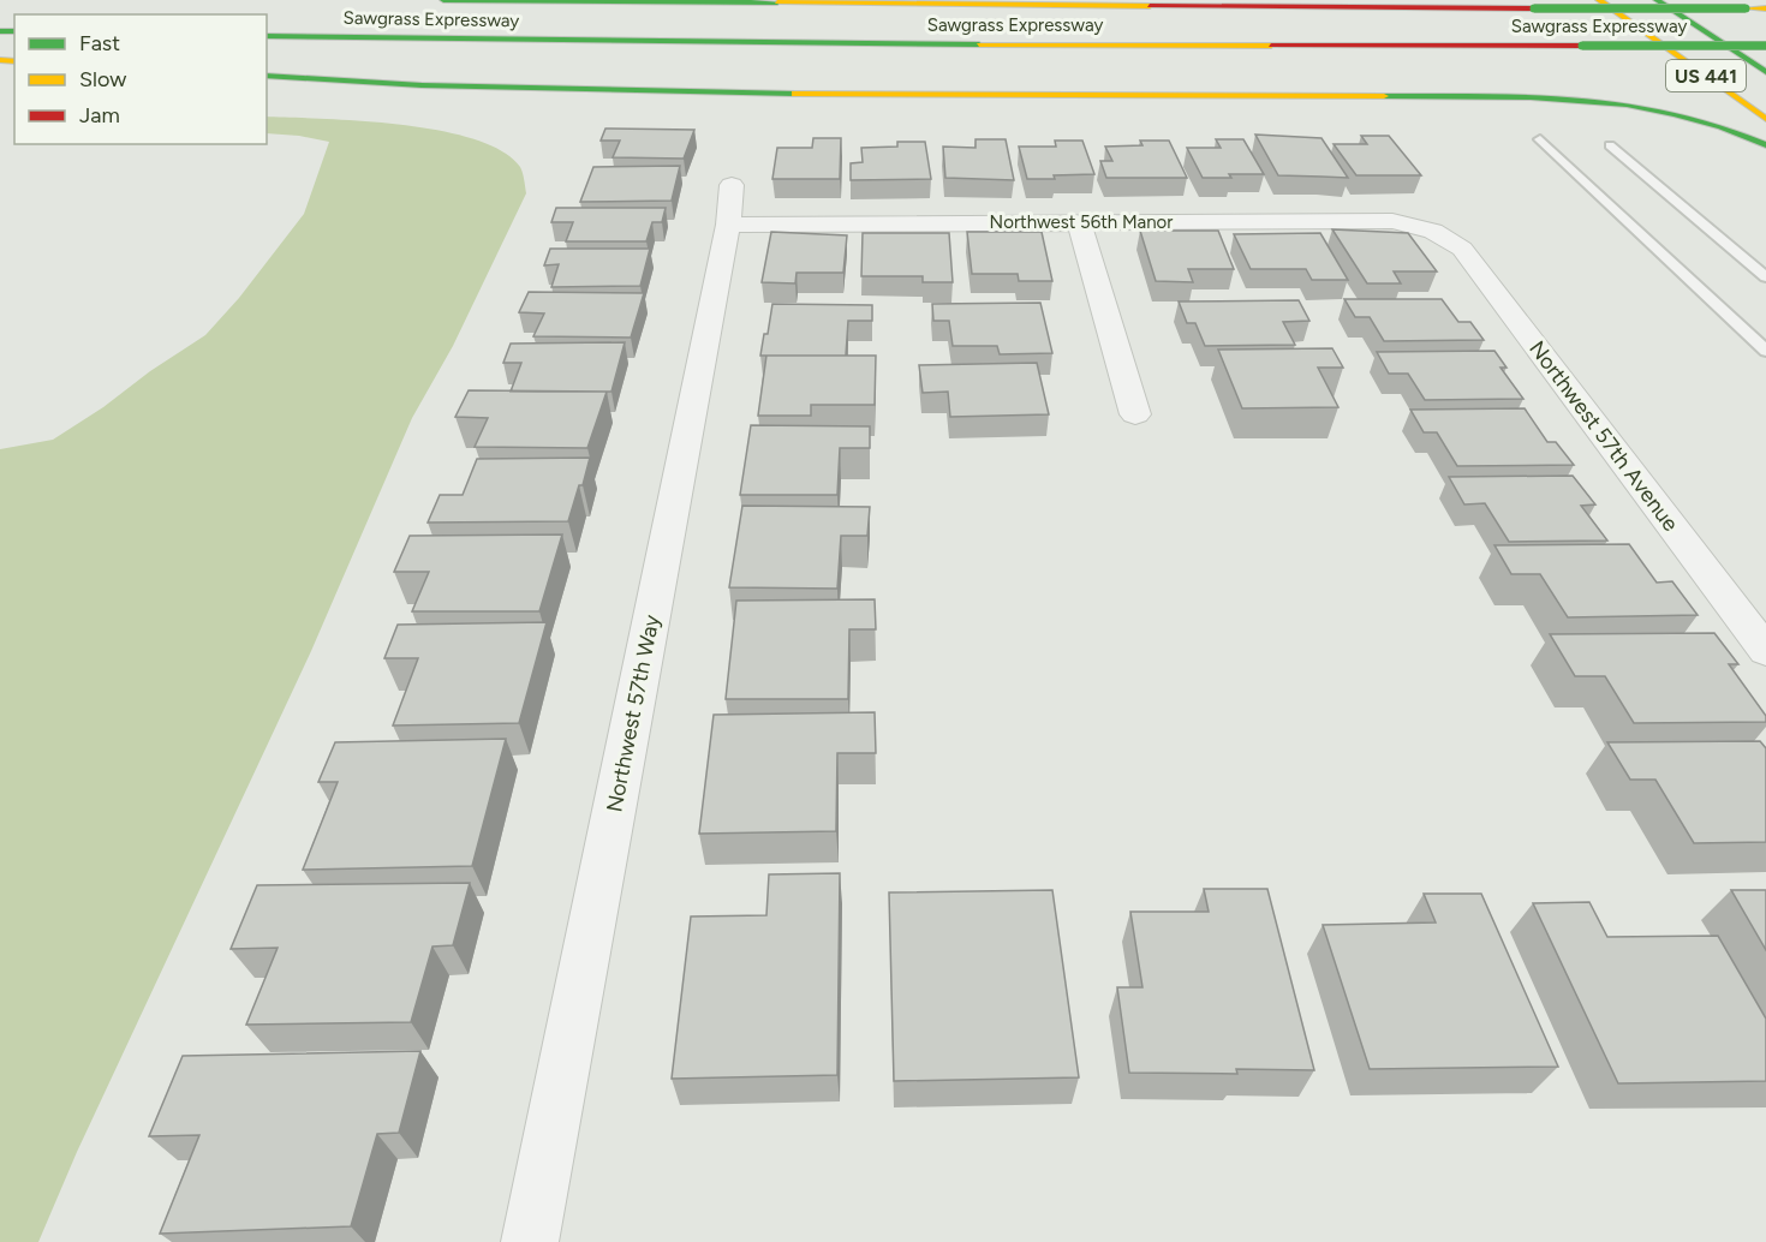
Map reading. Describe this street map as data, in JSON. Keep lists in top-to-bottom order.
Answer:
{
  "streets": {
    "main road": ["Sawgrass Expressway", "US 441"],
    "street": ["Northwest 56th Manor", "Northwest 57th Avenue", "Northwest 57th Way"]
  },
  "crossings": [
    ["Northwest 56th Manor", "Northwest 57th Avenue"],
    ["Northwest 56th Manor", "Northwest 57th Way"]
  ],
  "legend": ["Fast", "Slow", "Jam"]
}
